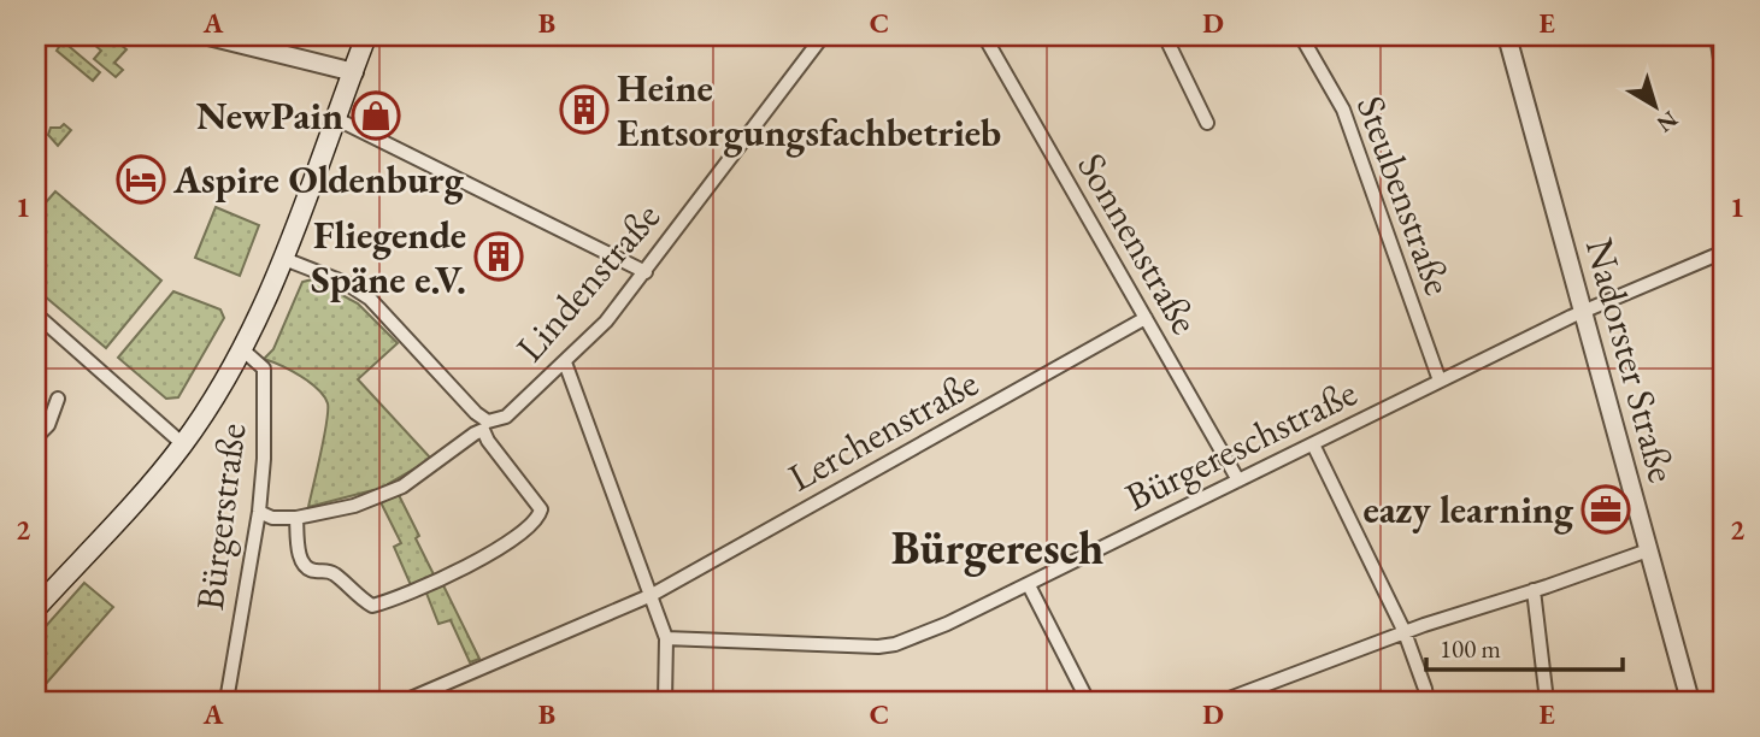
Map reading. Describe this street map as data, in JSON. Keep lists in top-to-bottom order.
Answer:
{
  "streets": {
    "street": [
      "Steubenstraße",
      "Sonnenstraße",
      "Lindenstraße",
      "Nadorster Straße",
      "Lerchenstraße",
      "Bürgereschstraße",
      "Bürgerstraße"
    ]
  },
  "crossings": [
    ["Steubenstraße", "Bürgereschstraße"],
    ["Sonnenstraße", "Lerchenstraße"],
    ["Sonnenstraße", "Bürgereschstraße"],
    ["Nadorster Straße", "Bürgereschstraße"]
  ],
  "districts": ["Bürgeresch"],
  "places": {
    "building": ["Heine Entsorgungsfachbetrieb", "Fliegende Späne e.V."],
    "shop": ["NewPain"],
    "hotel": ["Aspire Oldenburg"],
    "office": ["eazy learning"]
  },
  "scale_bar": "100 m",
  "north": "bottom right",
  "grid": {
    "columns": [
      "A",
      "B",
      "C",
      "D",
      "E"
    ],
    "rows": ["1", "2"]
  }
}
